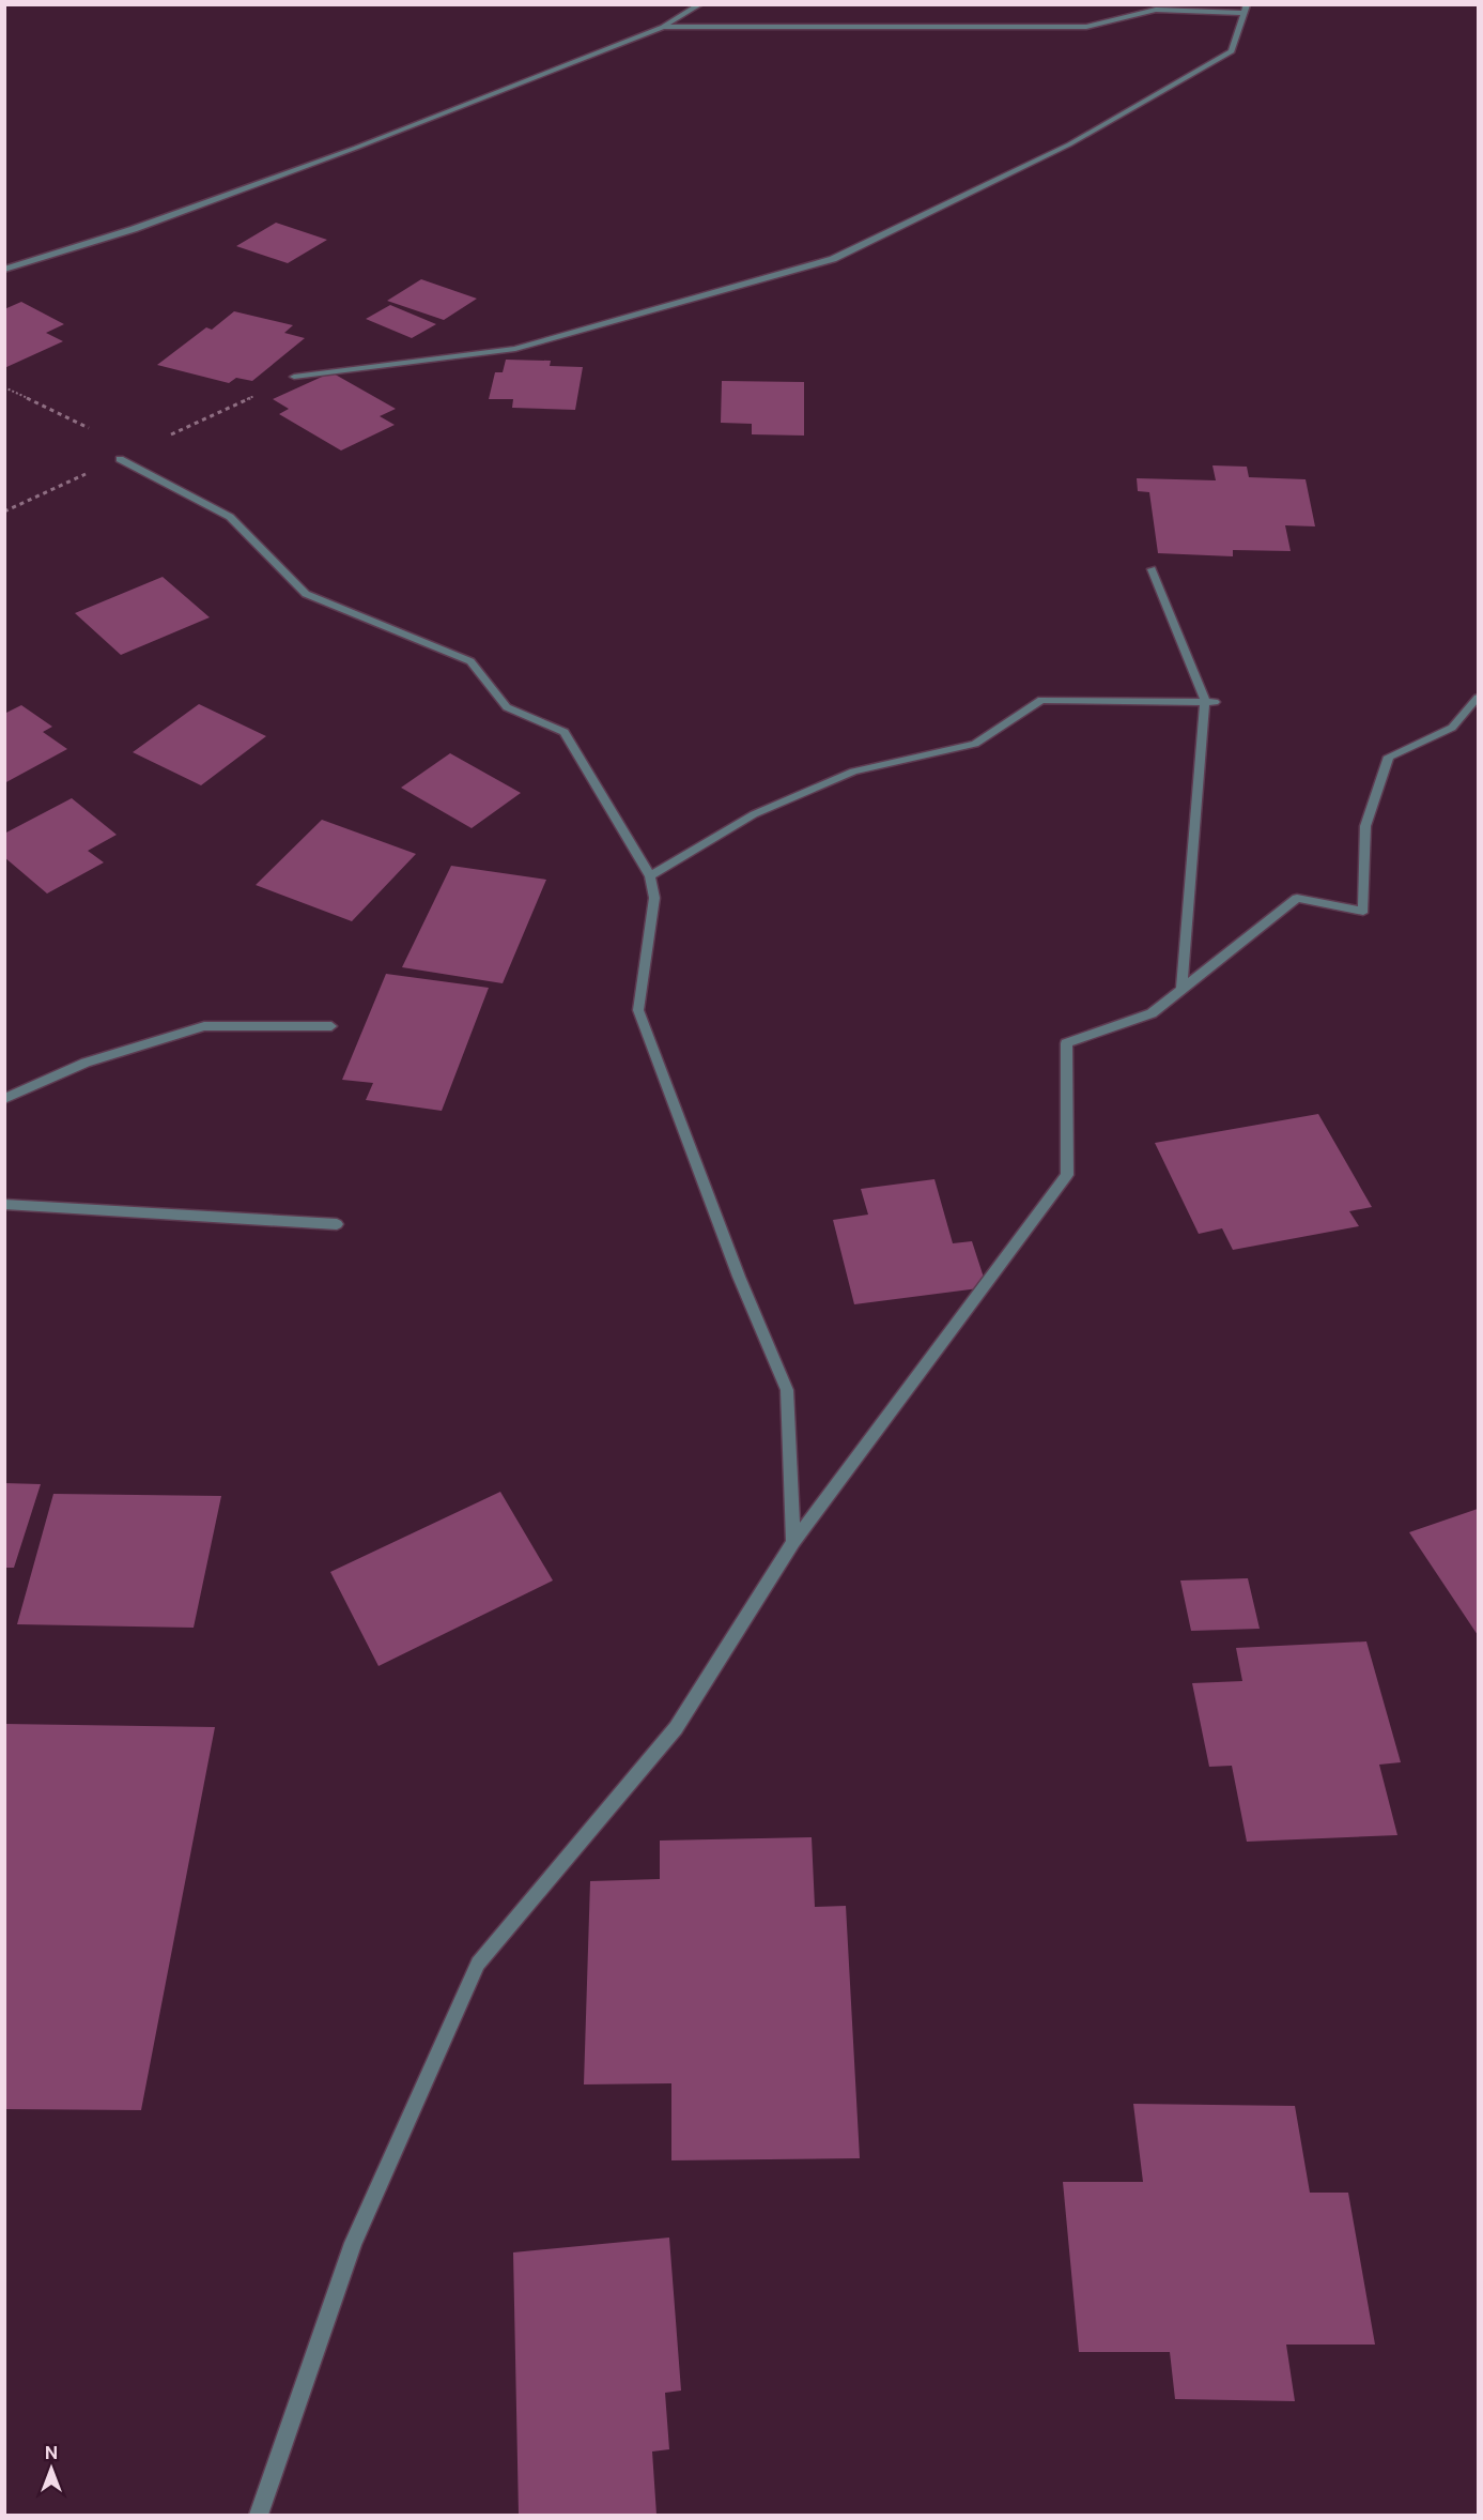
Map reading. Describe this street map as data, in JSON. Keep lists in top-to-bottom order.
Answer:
{
  "north": "top"
}
